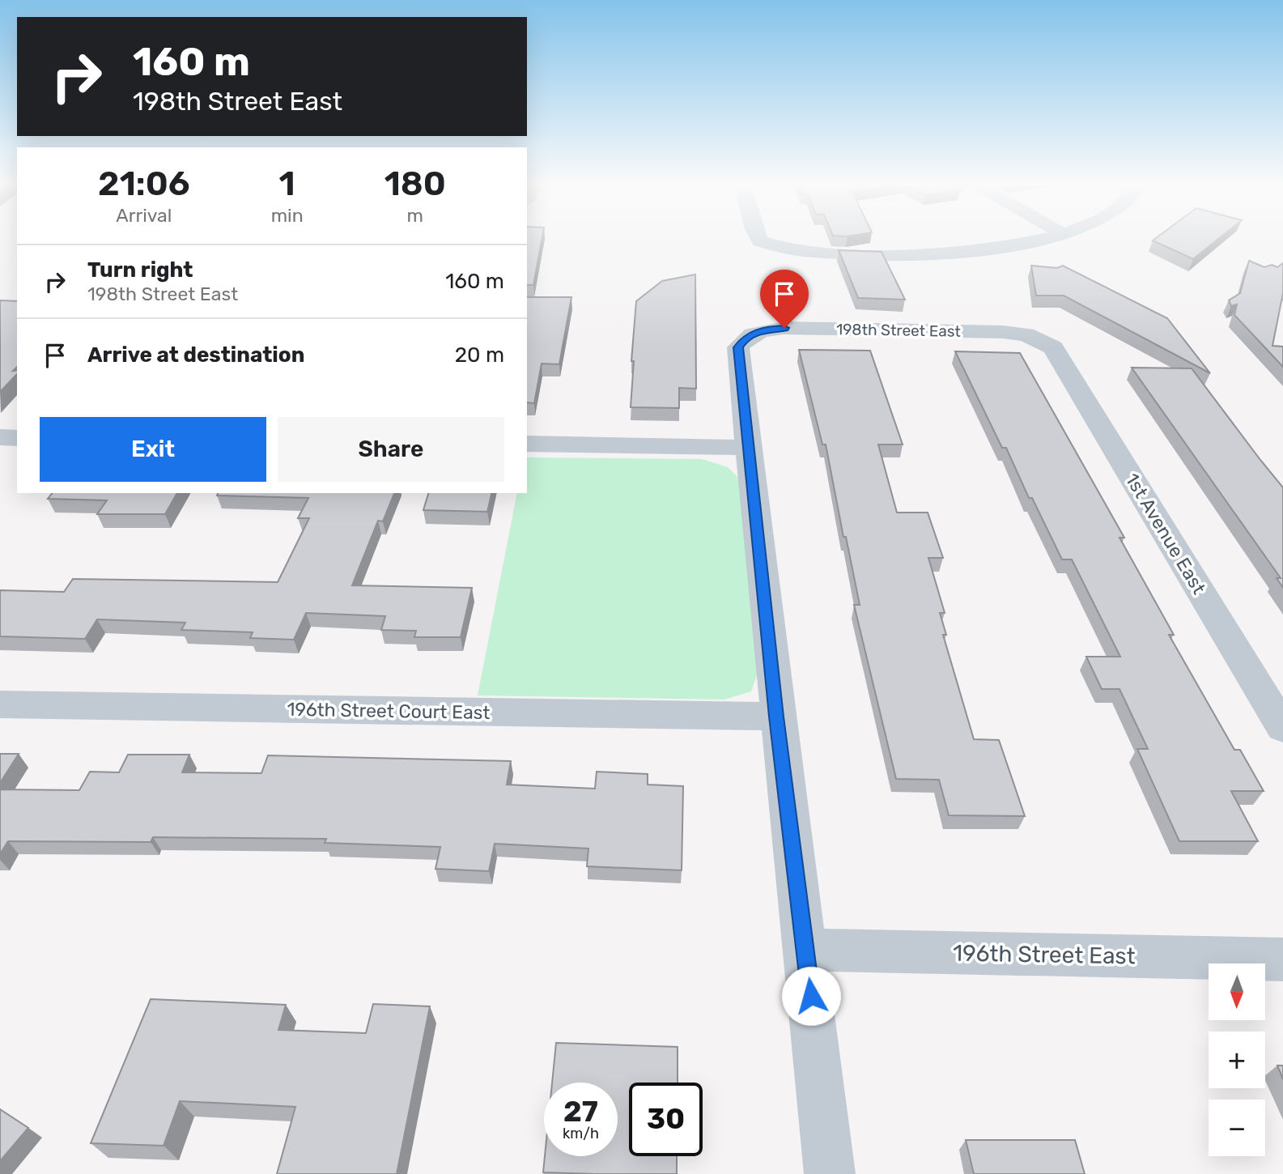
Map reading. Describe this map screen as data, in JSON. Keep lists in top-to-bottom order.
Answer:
{
  "streets": {
    "street": [
      "198th Street East",
      "1st Avenue East",
      "196th Street Court East",
      "196th Street East"
    ]
  },
  "crossings": [
    ["198th Street East", "1st Avenue East"]
  ],
  "north": "bottom",
  "page": {
    "turn": ["160 m", "198th Street East"],
    "eta": [
      "21:06",
      "Arrival",
      "1",
      "min",
      "180",
      "m"
    ],
    "list": [
      {
        "name": "Turn right",
        "note": "198th Street East",
        "value": "160 m"
      },
      {
        "name": "Arrive at destination",
        "value": "20 m"
      }
    ],
    "buttons": ["Exit", "Share"],
    "map_buttons": ["+", "−"],
    "speed": "27 km/h",
    "limit": "30"
  }
}
